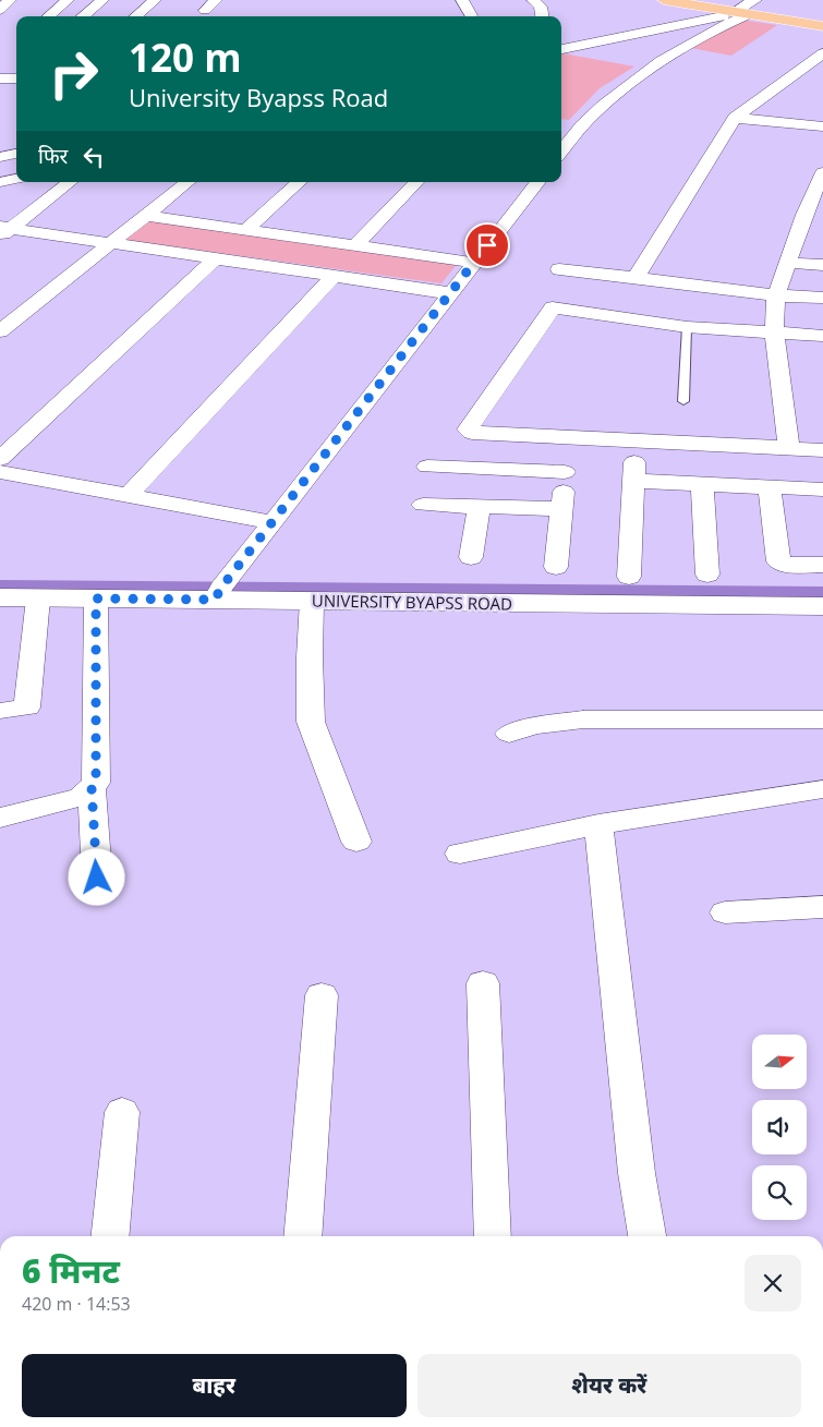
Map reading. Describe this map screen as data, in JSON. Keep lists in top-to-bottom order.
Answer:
{
  "streets": {
    "main road": ["UNIVERSITY BYAPSS ROAD"]
  },
  "north": "right",
  "page": {
    "turn": ["120 m", "University Byapss Road"],
    "then": "फिर",
    "heading": ["6 मिनट", "420 m · 14:53"],
    "buttons": ["बाहर", "शेयर करें"]
  }
}
